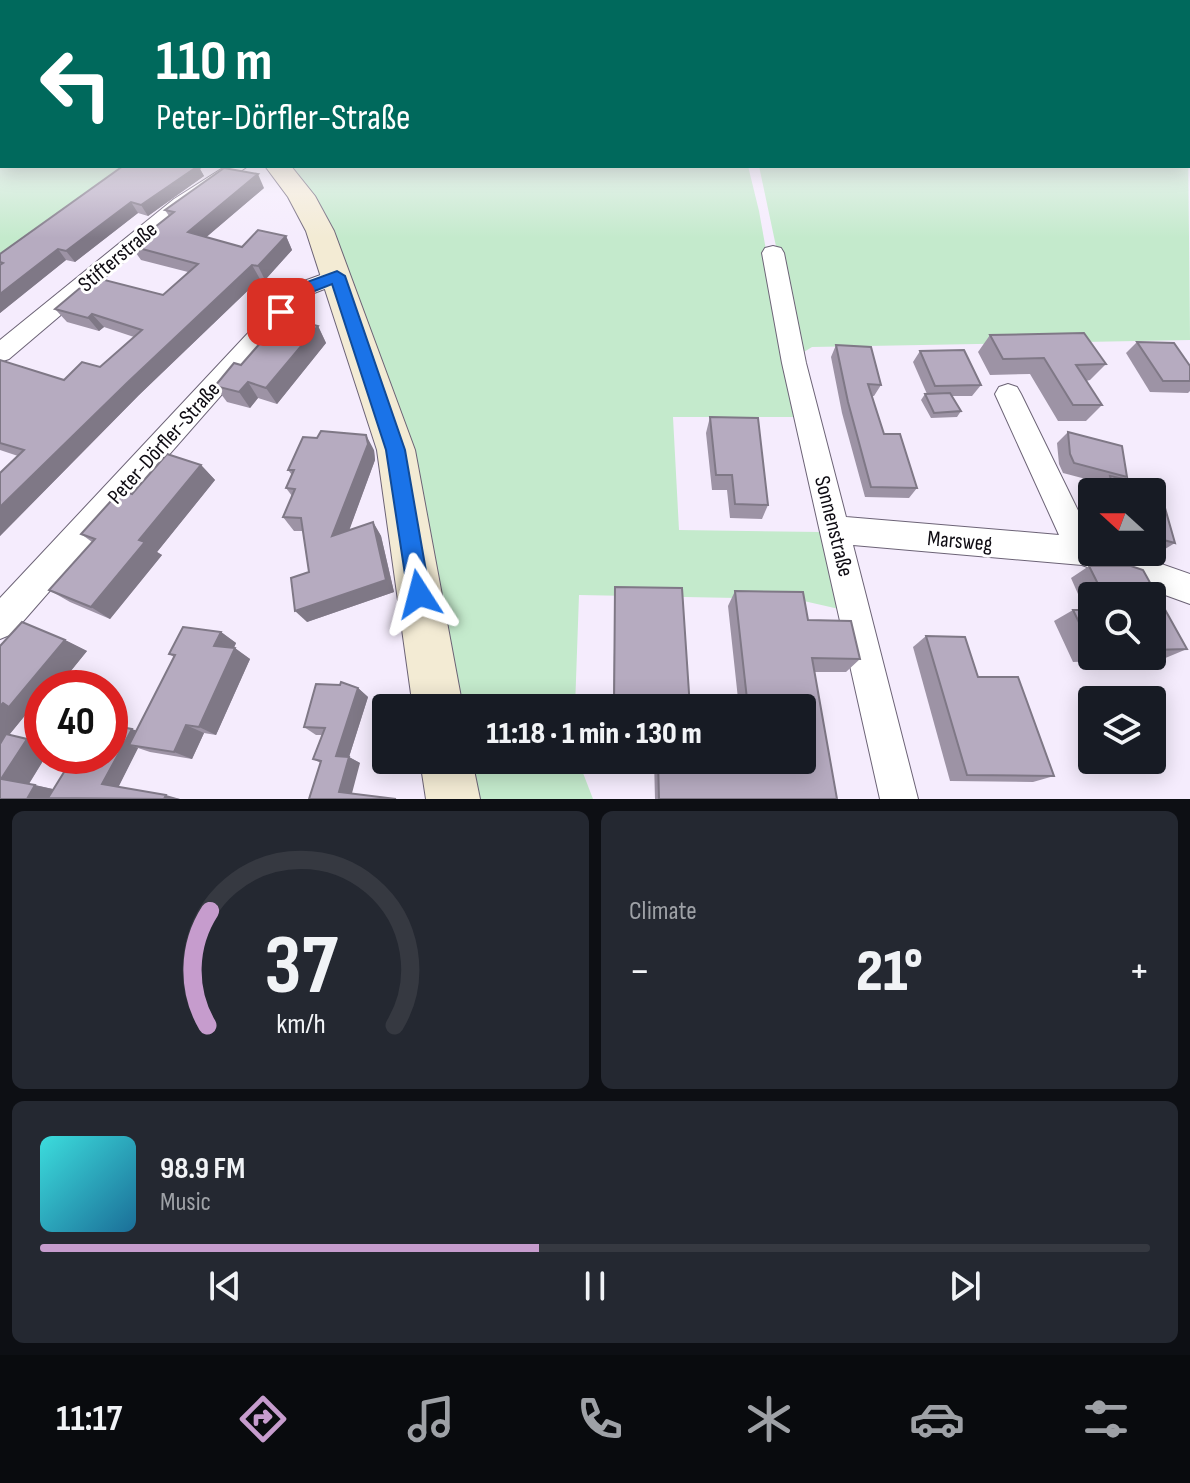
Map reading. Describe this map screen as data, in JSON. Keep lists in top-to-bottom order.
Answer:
{
  "streets": {
    "street": [
      "Stifterstraße",
      "Peter-Dörfler-Straße",
      "Sonnenstraße",
      "Marsweg"
    ]
  },
  "crossings": [
    ["Sonnenstraße", "Marsweg"]
  ],
  "north": "left",
  "page": {
    "turn": ["110 m", "Peter-Dörfler-Straße"],
    "limit": "40",
    "trip": "11:18 · 1 min · 130 m",
    "tile": "Climate",
    "heat": ["−", "21°", "+"],
    "song": ["98.9 FM", "Music"],
    "tabs": "11:17",
    "gauge": ["37", "km/h"]
  }
}
